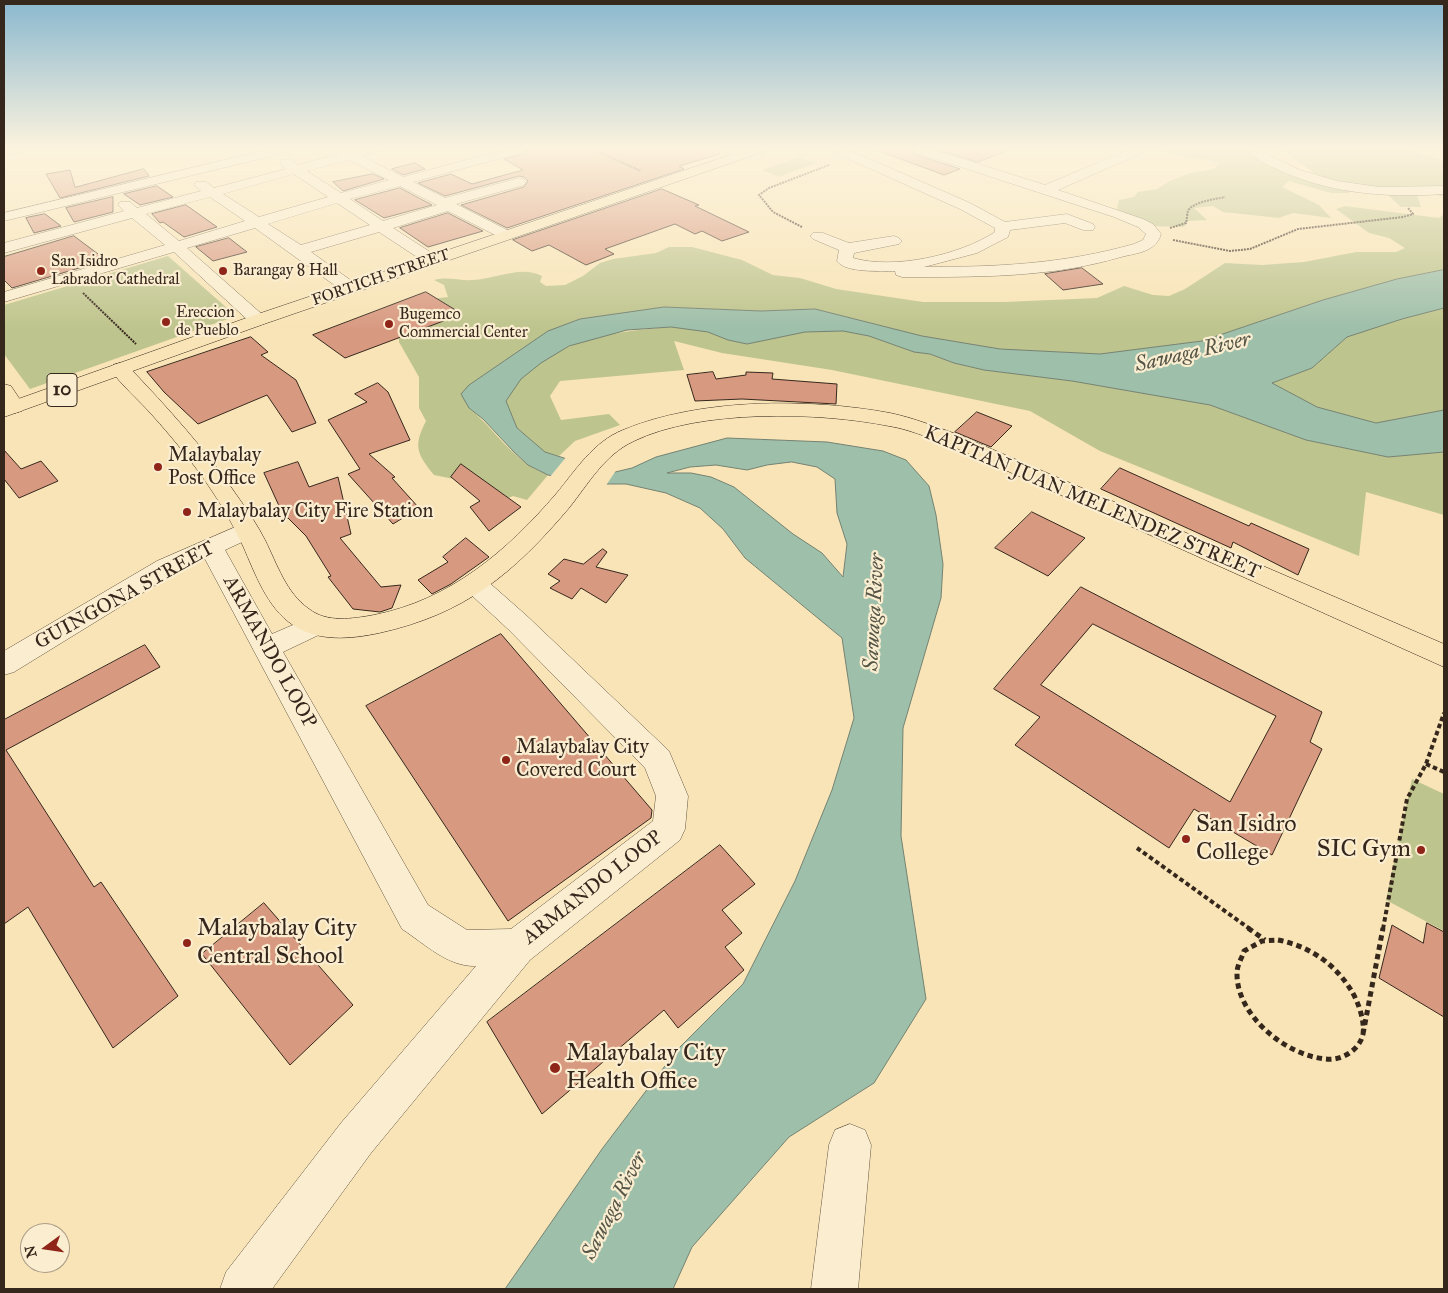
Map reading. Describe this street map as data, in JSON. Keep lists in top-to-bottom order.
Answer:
{
  "streets": {
    "main road": ["FORTICH STREET", "10", "KAPITAN JUAN MELENDEZ STREET"],
    "street": ["GUINGONA STREET", "ARMANDO LOOP"]
  },
  "crossings": [
    ["FORTICH STREET", "KAPITAN JUAN MELENDEZ STREET"],
    ["KAPITAN JUAN MELENDEZ STREET", "GUINGONA STREET"],
    ["KAPITAN JUAN MELENDEZ STREET", "ARMANDO LOOP"],
    ["GUINGONA STREET", "ARMANDO LOOP"]
  ],
  "water": ["Sawaga River"],
  "places": [
    "San Isidro Labrador Cathedral",
    "Barangay 8 Hall",
    "Ereccion de Pueblo",
    "Bugemco Commercial Center",
    "Malaybalay Post Office",
    "Malaybalay City Fire Station",
    "Malaybalay City Covered Court",
    "San Isidro College",
    "SIC Gym",
    "Malaybalay City Central School",
    "Malaybalay City Health Office"
  ],
  "north": "left"
}
